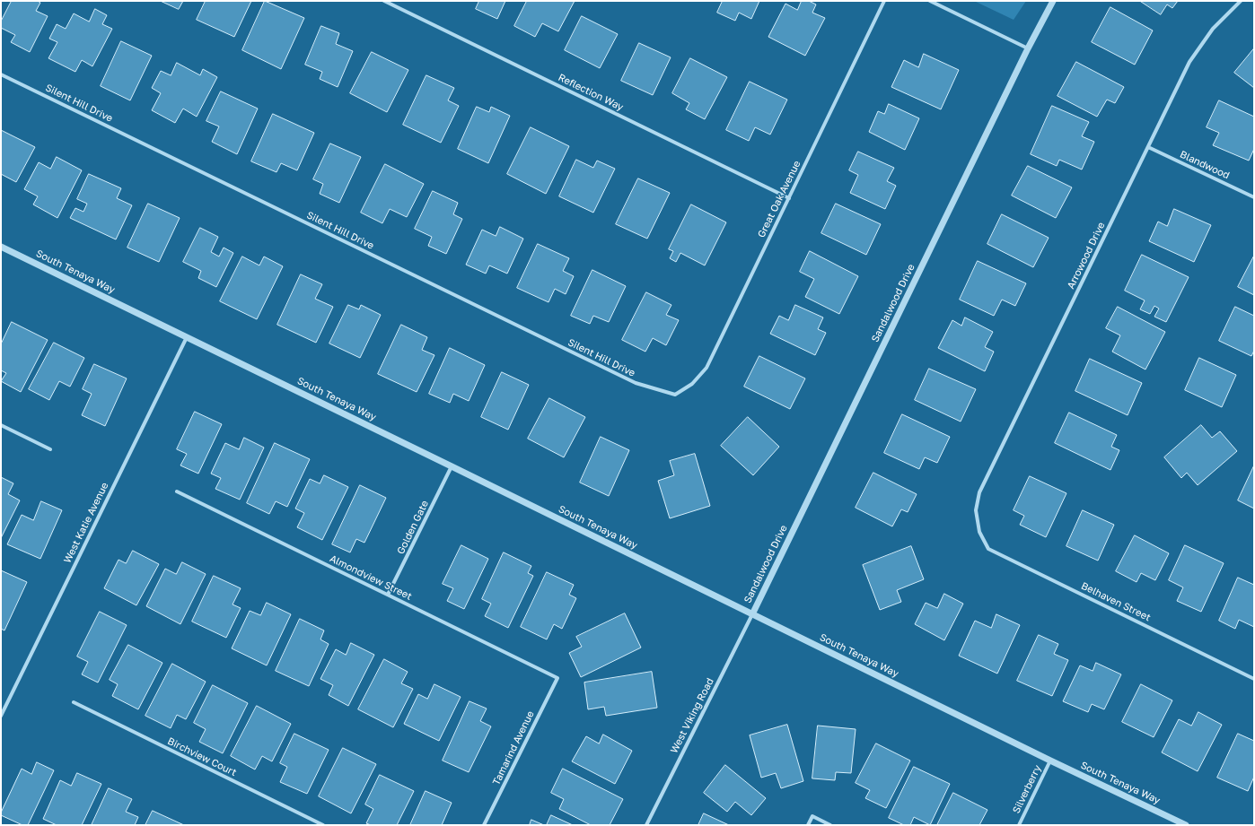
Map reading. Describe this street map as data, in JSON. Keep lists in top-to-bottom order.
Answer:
{
  "streets": {
    "street": [
      "Reflection Way",
      "Silent Hill Drive",
      "Blandwood",
      "Great Oak Avenue",
      "Arrowood Drive",
      "South Tenaya Way",
      "Sandalwood Drive",
      "West Katie Avenue",
      "Golden Gate",
      "Almondview Street",
      "Belhaven Street",
      "West Viking Road",
      "Tamarind Avenue",
      "Birchview Court",
      "Silverberry"
    ]
  },
  "crossings": [
    ["Reflection Way", "Great Oak Avenue"],
    ["Silent Hill Drive", "Great Oak Avenue"],
    ["Blandwood", "Arrowood Drive"],
    ["Arrowood Drive", "Belhaven Street"],
    ["South Tenaya Way", "Sandalwood Drive"],
    ["South Tenaya Way", "West Katie Avenue"],
    ["South Tenaya Way", "Golden Gate"],
    ["South Tenaya Way", "West Viking Road"],
    ["South Tenaya Way", "Silverberry"],
    ["Sandalwood Drive", "West Viking Road"],
    ["Golden Gate", "Almondview Street"],
    ["Almondview Street", "Tamarind Avenue"]
  ]
}
